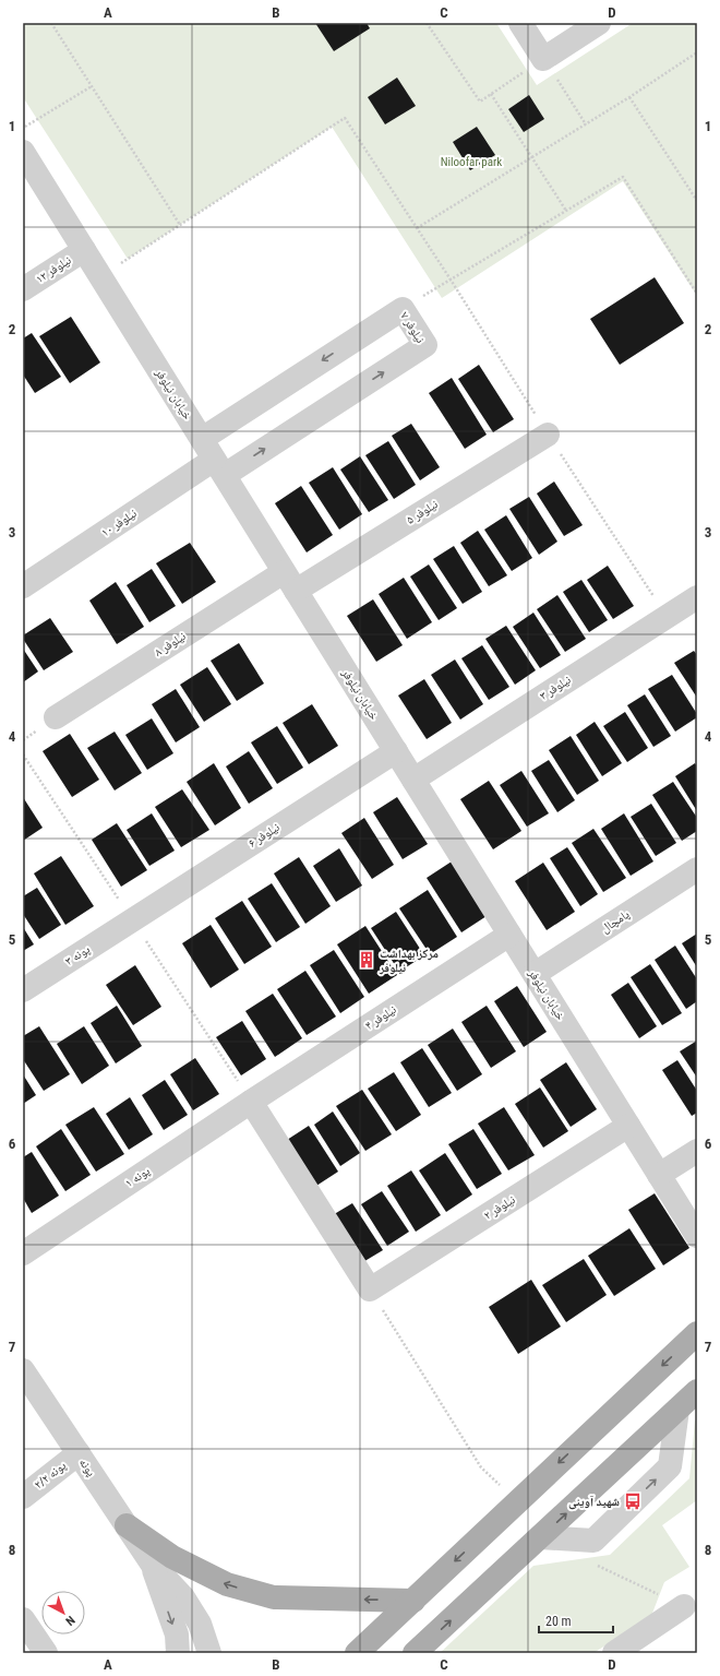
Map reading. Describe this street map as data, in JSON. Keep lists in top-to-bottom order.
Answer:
{
  "streets": {
    "street": [
      "نیلوفر ۱۲",
      "نیلوفر ۷",
      "خیابان نیلوفر",
      "نیلوفر ۵",
      "نیلوفر ۱۰",
      "نیلوفر ۸",
      "نیلوفر ۳",
      "نیلوفر ۶",
      "پامچال",
      "پونه ۳",
      "نیلوفر ۴",
      "پونه ۱",
      "نیلوفر ۲",
      "پونه",
      "پونه ۲/۲"
    ]
  },
  "crossings": [
    ["نیلوفر ۱۲", "خیابان نیلوفر"],
    ["نیلوفر ۷", "خیابان نیلوفر"],
    ["نیلوفر ۷", "نیلوفر ۱۰"],
    ["خیابان نیلوفر", "نیلوفر ۵"],
    ["خیابان نیلوفر", "نیلوفر ۱۰"],
    ["خیابان نیلوفر", "نیلوفر ۸"],
    ["خیابان نیلوفر", "نیلوفر ۳"],
    ["خیابان نیلوفر", "نیلوفر ۶"],
    ["خیابان نیلوفر", "پامچال"],
    ["خیابان نیلوفر", "نیلوفر ۴"],
    ["خیابان نیلوفر", "نیلوفر ۲"],
    ["نیلوفر ۵", "نیلوفر ۸"],
    ["نیلوفر ۶", "پونه ۳"],
    ["نیلوفر ۴", "پونه ۱"],
    ["پونه", "پونه ۲/۲"]
  ],
  "parks": ["Niloofar park"],
  "places": {
    "building": ["مرکز بهداشت نیلوفر"],
    "bus stop": ["شهید آوینی"]
  },
  "scale_bar": "20 m",
  "north": "bottom right",
  "grid": {
    "columns": [
      "A",
      "B",
      "C",
      "D"
    ],
    "rows": [
      "1",
      "2",
      "3",
      "4",
      "5",
      "6",
      "7",
      "8"
    ]
  }
}
